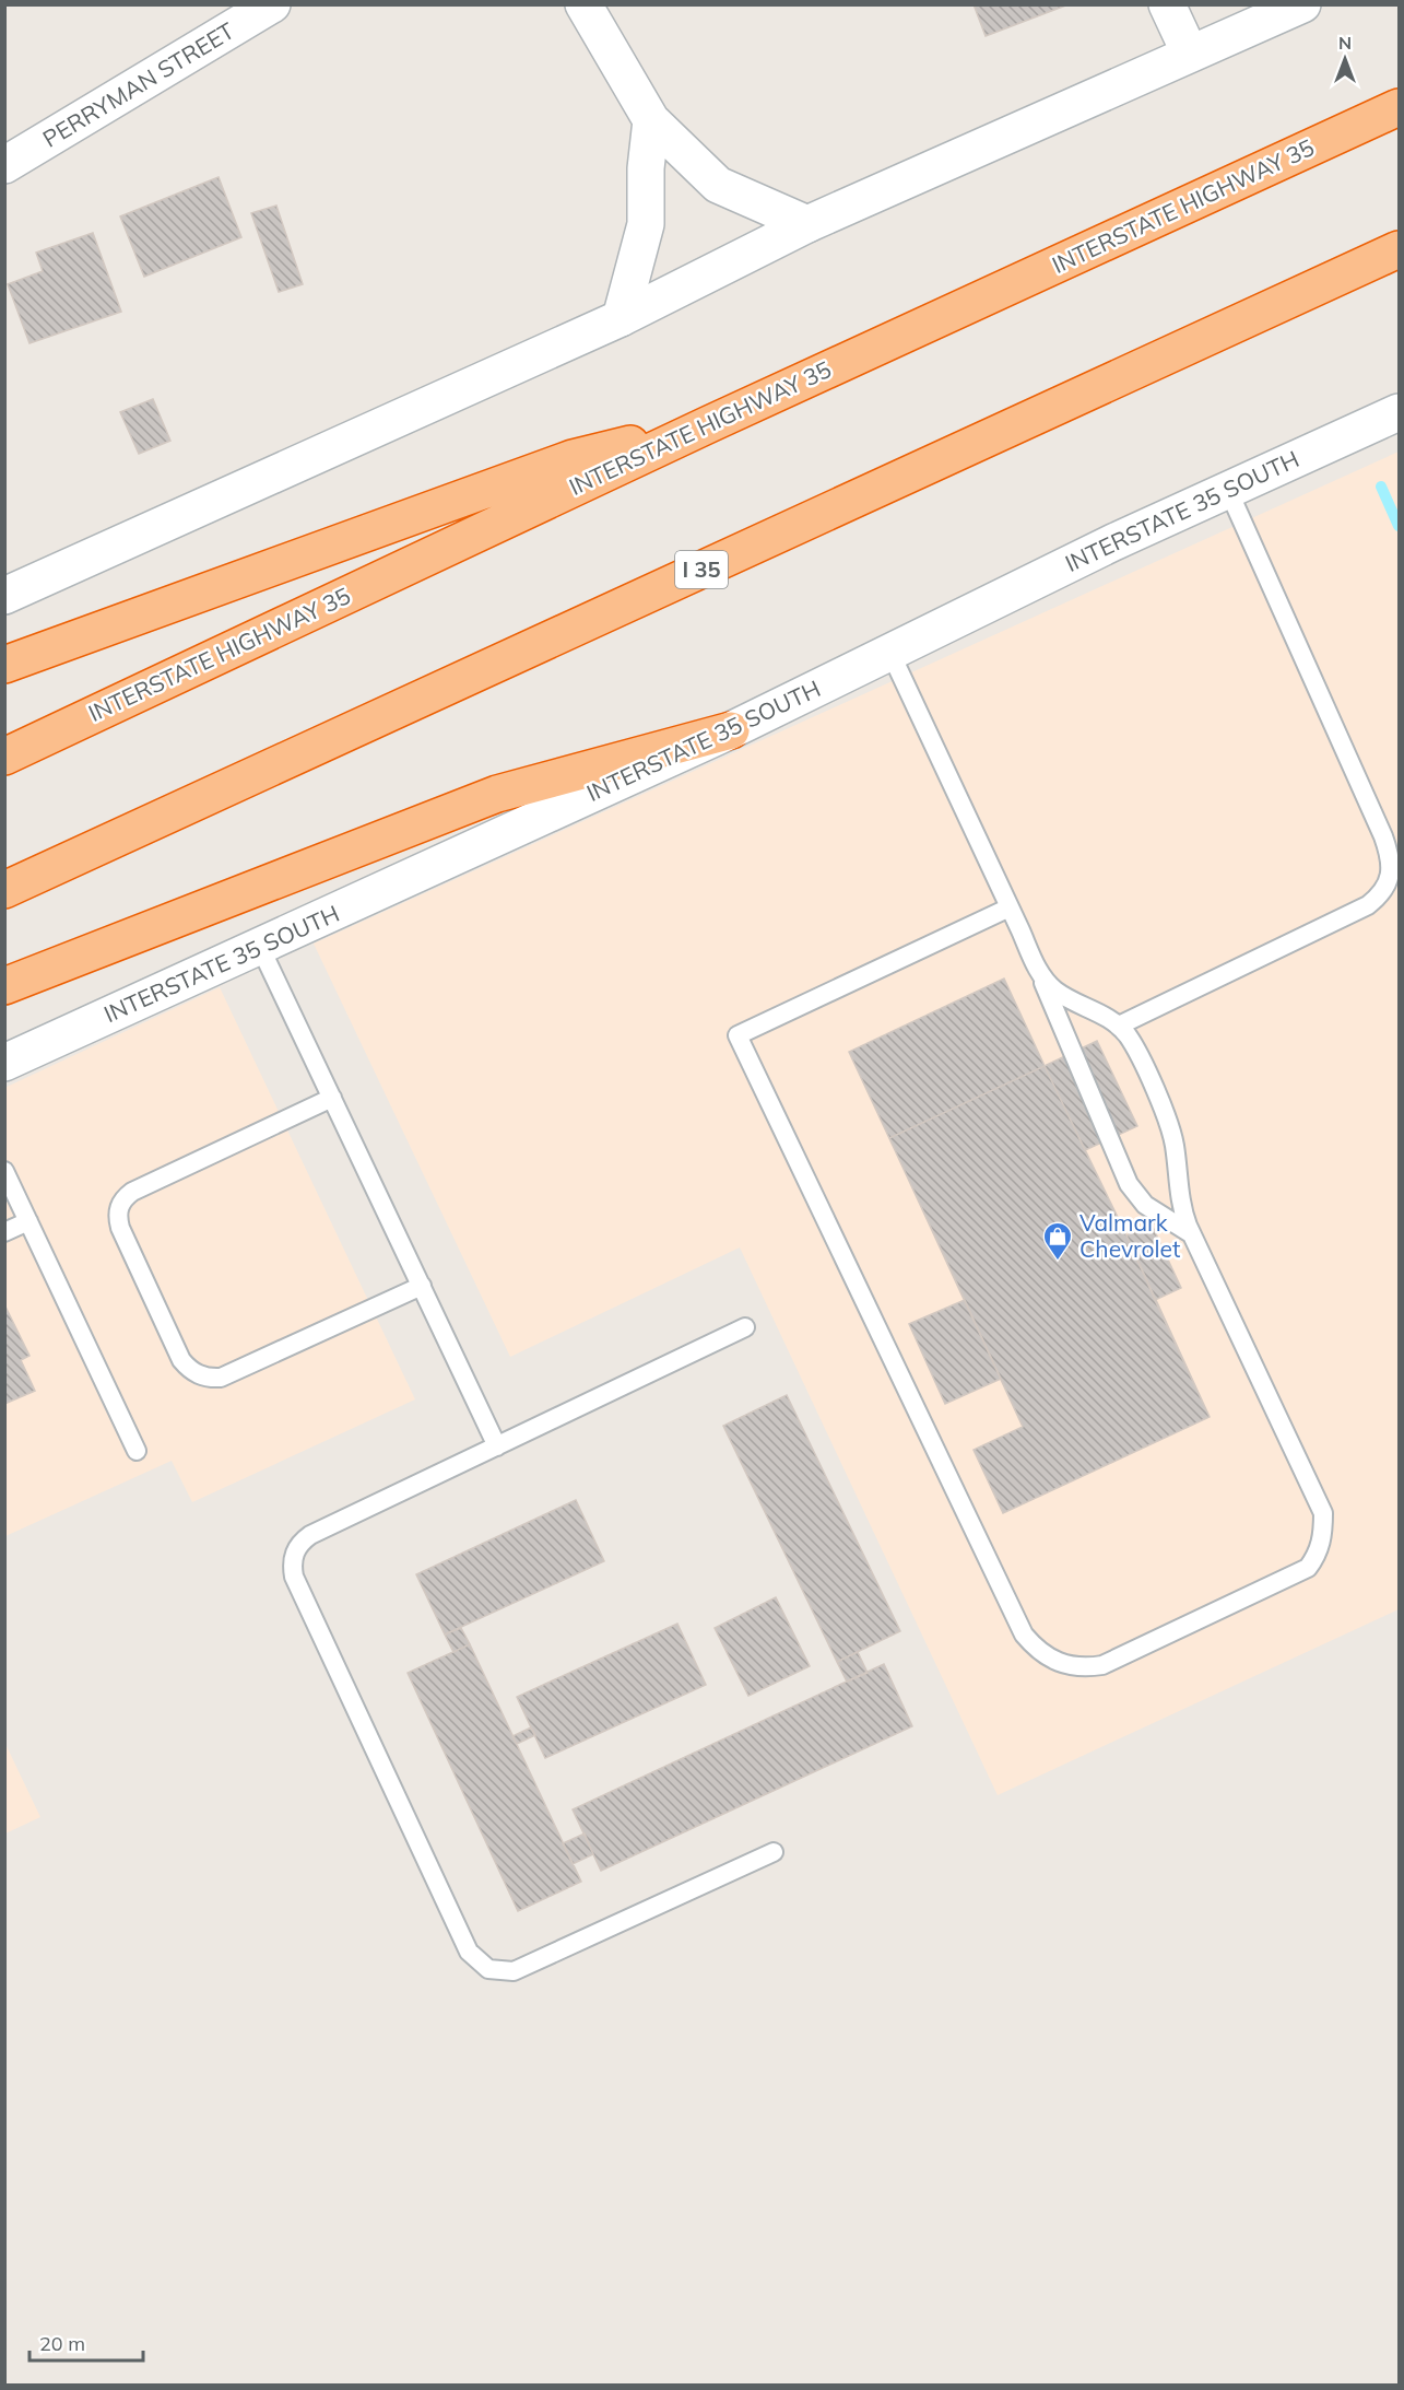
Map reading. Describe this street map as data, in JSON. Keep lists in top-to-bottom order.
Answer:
{
  "streets": {
    "highway": ["INTERSTATE HIGHWAY 35", "I 35"],
    "main road": ["PERRYMAN STREET", "INTERSTATE 35 SOUTH"]
  },
  "places": {
    "shop": ["Valmark Chevrolet"]
  },
  "scale_bar": "20 m",
  "north": "top"
}
